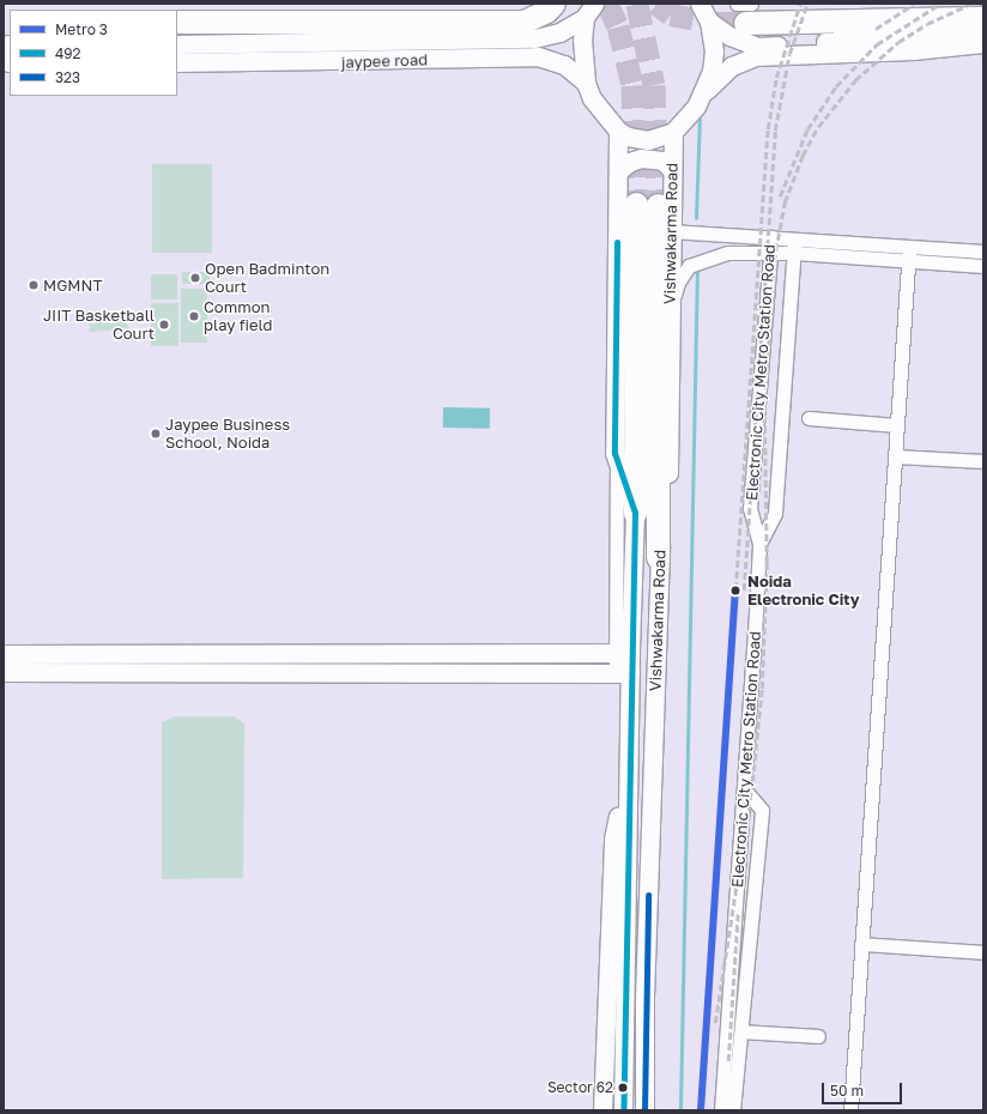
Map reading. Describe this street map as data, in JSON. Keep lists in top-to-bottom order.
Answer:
{
  "streets": {
    "street": ["jaypee road", "Vishwakarma Road", "Electronic City Metro Station Road"]
  },
  "places": [
    "Open Badminton Court",
    "MGMNT",
    "Common play field",
    "JIIT Basketball Court",
    "Jaypee Business School, Noida",
    "Noida Electronic City",
    "Sector 62"
  ],
  "lines": ["transit line 492", "metro line 3", "transit line 323"],
  "legend": ["Metro 3", "492", "323"],
  "scale_bar": "50 m"
}
